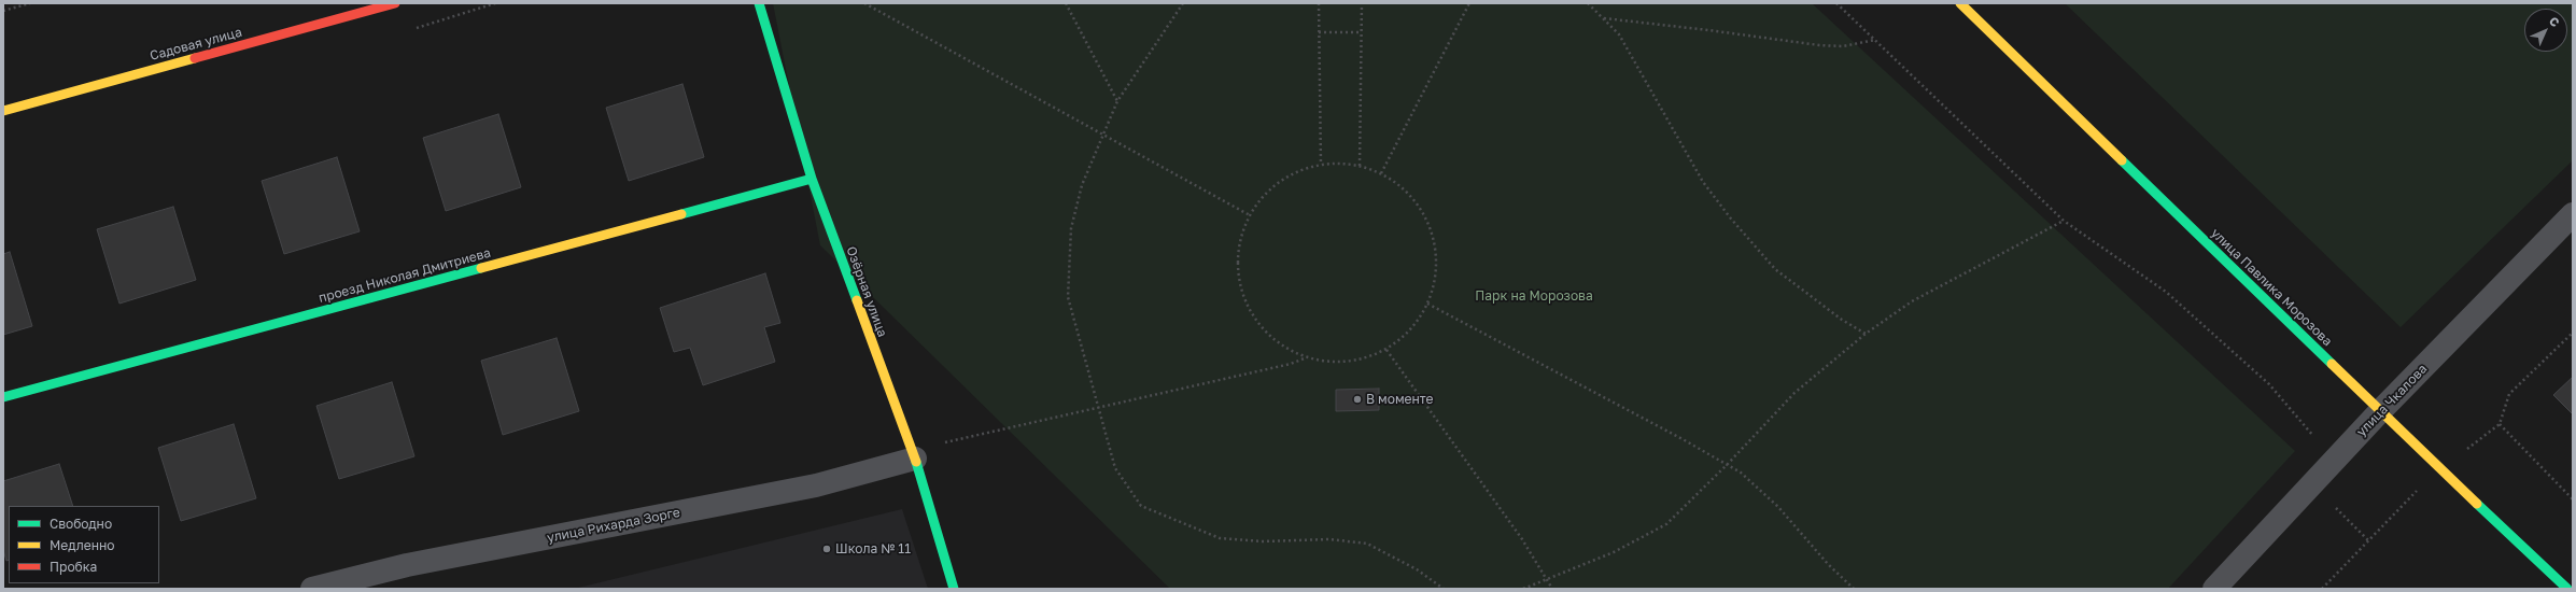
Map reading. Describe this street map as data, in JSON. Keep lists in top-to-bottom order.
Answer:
{
  "streets": {
    "street": [
      "Садовая улица",
      "проезд Николая Дмитриева",
      "улица Павлика Морозова",
      "Озёрная улица",
      "улица Чкалова",
      "улица Рихарда Зорге"
    ]
  },
  "crossings": [
    ["проезд Николая Дмитриева", "Озёрная улица"],
    ["улица Павлика Морозова", "улица Чкалова"],
    ["Озёрная улица", "улица Рихарда Зорге"]
  ],
  "parks": ["Парк на Морозова"],
  "places": ["В моменте", "Школа № 11"],
  "legend": ["Свободно", "Медленно", "Пробка"],
  "north": "top right"
}
